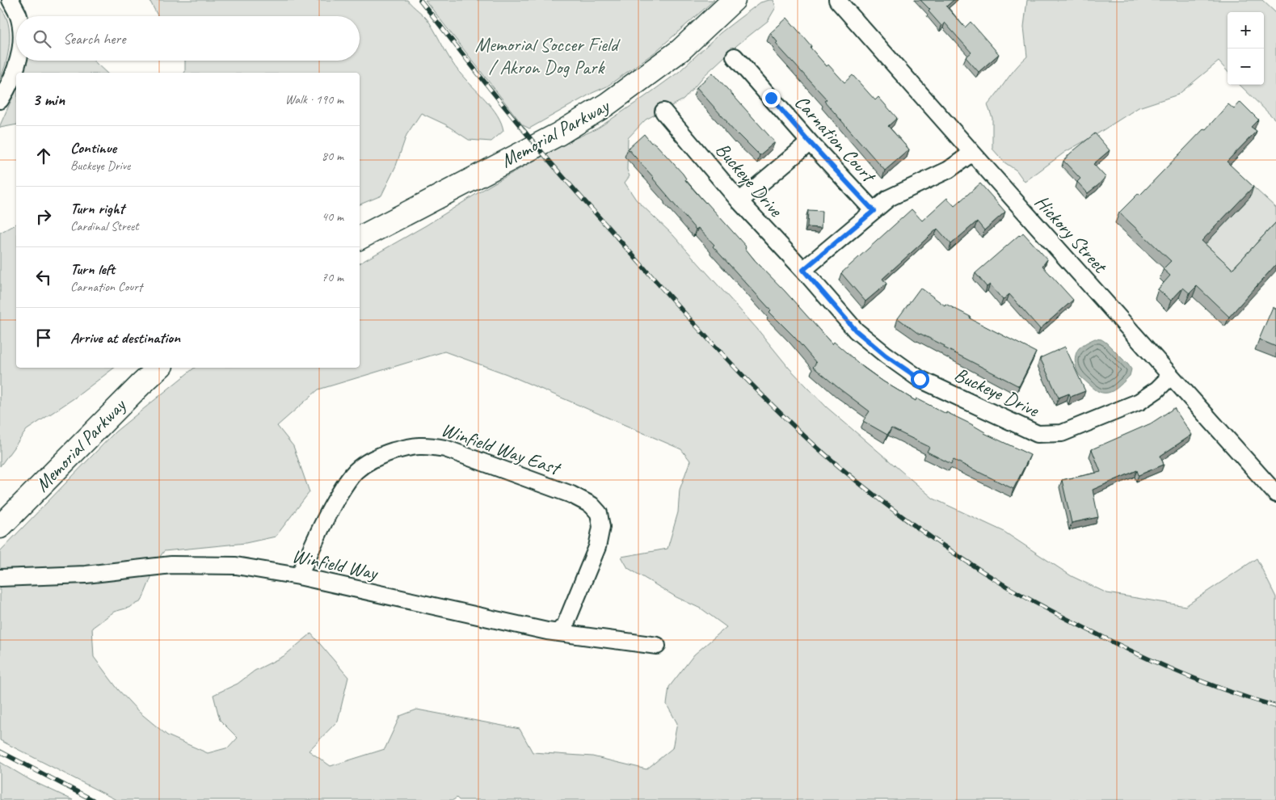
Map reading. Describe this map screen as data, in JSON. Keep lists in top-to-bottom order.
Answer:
{
  "streets": {
    "main road": ["Memorial Parkway"],
    "street": [
      "Carnation Court",
      "Buckeye Drive",
      "Hickory Street",
      "Winfield Way East",
      "Winfield Way"
    ]
  },
  "crossings": [
    ["Buckeye Drive", "Hickory Street"],
    ["Winfield Way East", "Winfield Way"]
  ],
  "parks": ["Memorial Soccer Field / Akron Dog Park"],
  "page": {
    "map_buttons": ["+", "−"],
    "search": "Search here",
    "heading": ["3 min", "Walk · 190 m"],
    "list": [
      ["Continue", "Buckeye Drive", "80 m"],
      ["Turn right", "Cardinal Street", "40 m"],
      ["Turn left", "Carnation Court", "70 m"],
      "Arrive at destination"
    ]
  }
}
